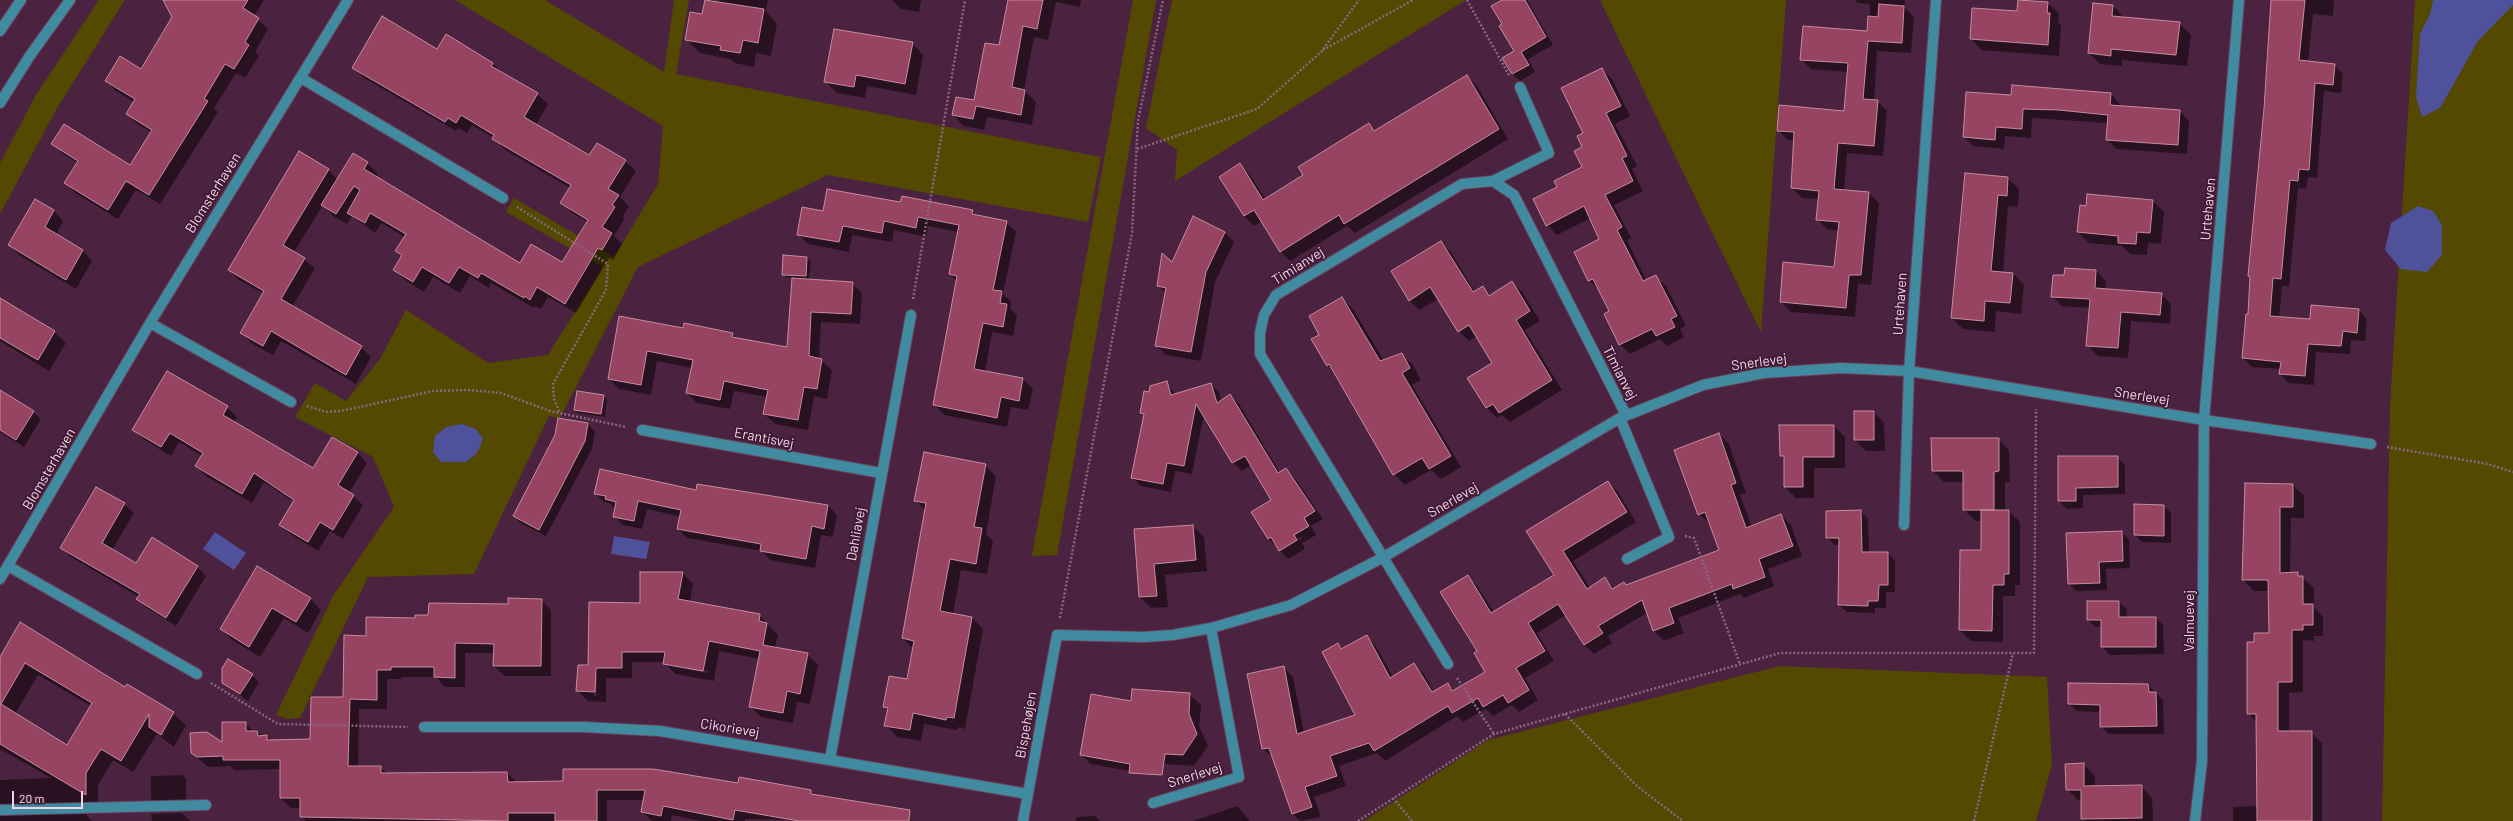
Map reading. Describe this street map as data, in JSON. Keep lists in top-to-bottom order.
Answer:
{
  "streets": {
    "street": [
      "Blomsterhaven",
      "Urtehaven",
      "Timianvej",
      "Snerlevej",
      "Erantisvej",
      "Dahliavej",
      "Valmuevej",
      "Bispehøjen",
      "Cikorievej"
    ]
  },
  "crossings": [
    ["Urtehaven", "Snerlevej"],
    ["Urtehaven", "Valmuevej"],
    ["Timianvej", "Snerlevej"],
    ["Snerlevej", "Valmuevej"],
    ["Snerlevej", "Bispehøjen"],
    ["Erantisvej", "Dahliavej"],
    ["Dahliavej", "Cikorievej"],
    ["Bispehøjen", "Cikorievej"]
  ],
  "scale_bar": "20 m"
}
